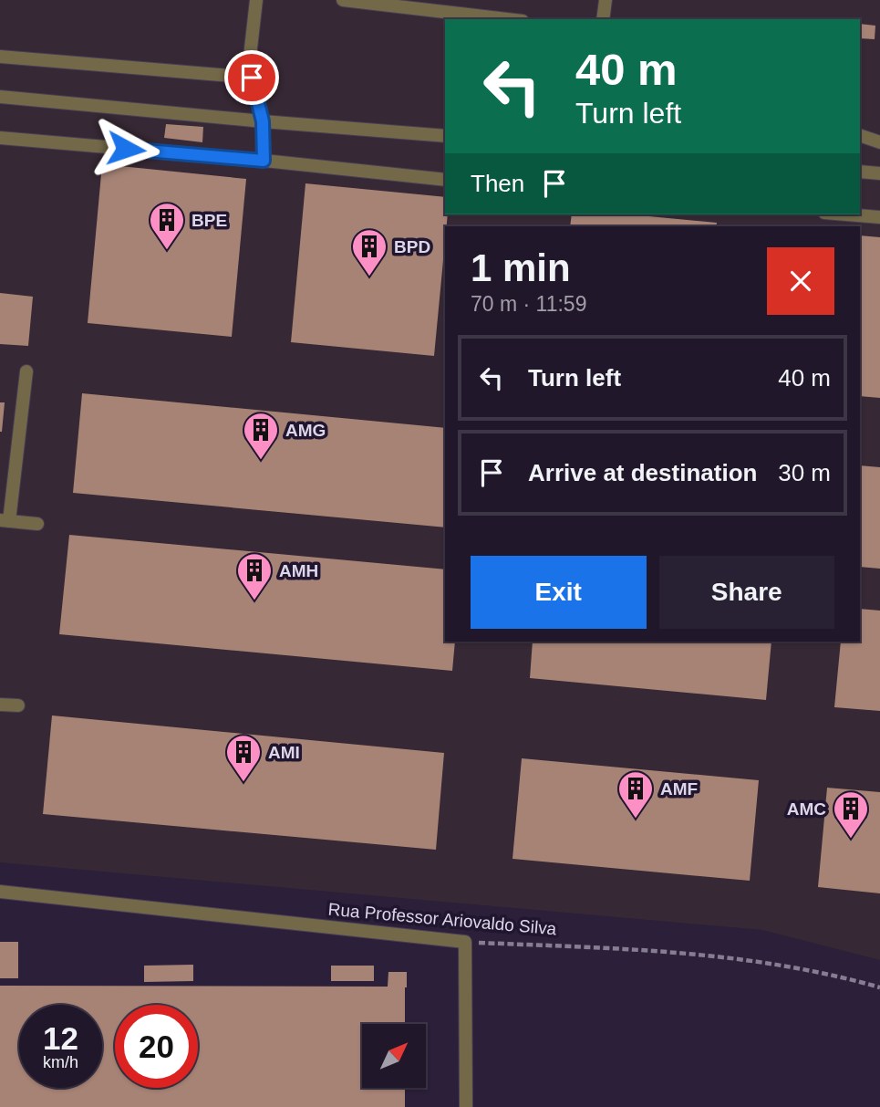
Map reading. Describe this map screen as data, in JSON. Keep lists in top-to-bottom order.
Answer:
{
  "streets": {
    "street": ["Rua Professor Ariovaldo Silva"]
  },
  "places": {
    "building": [
      "BPE",
      "BPD",
      "AMG",
      "AMH",
      "AMI",
      "AMF",
      "AMC"
    ]
  },
  "north": "top right",
  "page": {
    "turn": ["40 m", "Turn left"],
    "then": "Then",
    "heading": ["1 min", "70 m · 11:59"],
    "list": [
      {
        "name": "Turn left",
        "value": "40 m"
      },
      {
        "name": "Arrive at destination",
        "value": "30 m"
      }
    ],
    "buttons": ["Exit", "Share"],
    "speed": "12 km/h",
    "limit": "20"
  }
}
